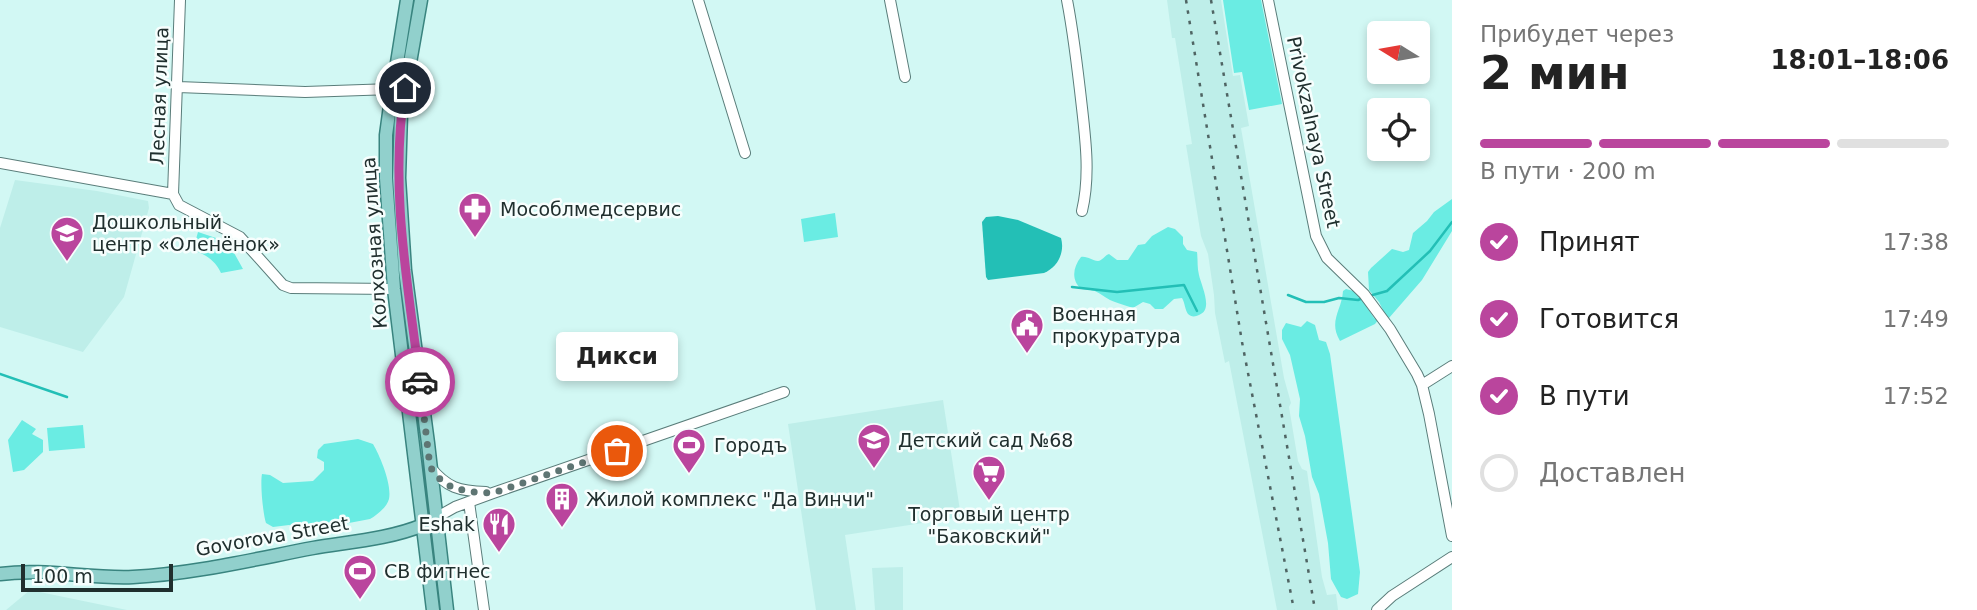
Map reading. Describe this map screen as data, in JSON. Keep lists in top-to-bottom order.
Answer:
{
  "streets": {
    "main road": ["Колхозная улица", "Govorova Street"],
    "street": ["Лесная улица", "Privokzalnaya Street"]
  },
  "crossings": [
    ["Колхозная улица", "Govorova Street"]
  ],
  "places": {
    "pharmacy": ["Мособлмедсервис"],
    "school or university": ["Дошкольный центр «Оленёнок»", "Детский сад №68"],
    "public building": ["Военная прокуратура"],
    "other": ["Дикси"],
    "sports": ["Городъ", "СВ фитнес"],
    "supermarket": ["Торговый центр \"Баковский\""],
    "building": ["Жилой комплекс \"Да Винчи\""],
    "restaurant": ["Eshak"]
  },
  "scale_bar": "100 m",
  "north": "left",
  "page": {
    "heading": ["2 мин", "Прибудет через", "18:01–18:06"],
    "bar": "В пути · 200 m",
    "list": [
      ["Принят", "17:38"],
      ["Готовится", "17:49"],
      ["В пути", "17:52"],
      "Доставлен"
    ],
    "bubble": "Дикси",
    "scale": "100 m"
  }
}
